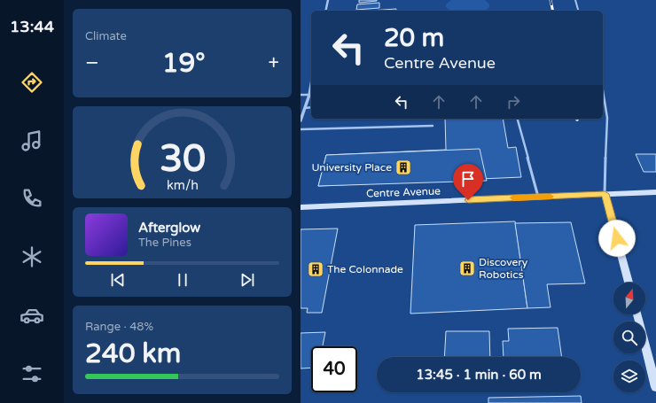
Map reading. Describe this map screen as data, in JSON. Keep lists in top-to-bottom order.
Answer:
{
  "streets": {
    "main road": ["Centre Avenue"]
  },
  "places": {
    "building": ["University Place", "Discovery Robotics", "The Colonnade"]
  },
  "north": "top",
  "page": {
    "tabs": "13:44",
    "tile": [
      "Climate",
      ["Range · 48%", "240 km"]
    ],
    "turn": ["20 m", "Centre Avenue"],
    "heat": ["−", "19°", "+"],
    "song": ["Afterglow", "The Pines"],
    "limit": "40",
    "trip": "13:45 · 1 min · 60 m",
    "gauge": ["30", "km/h"]
  }
}
